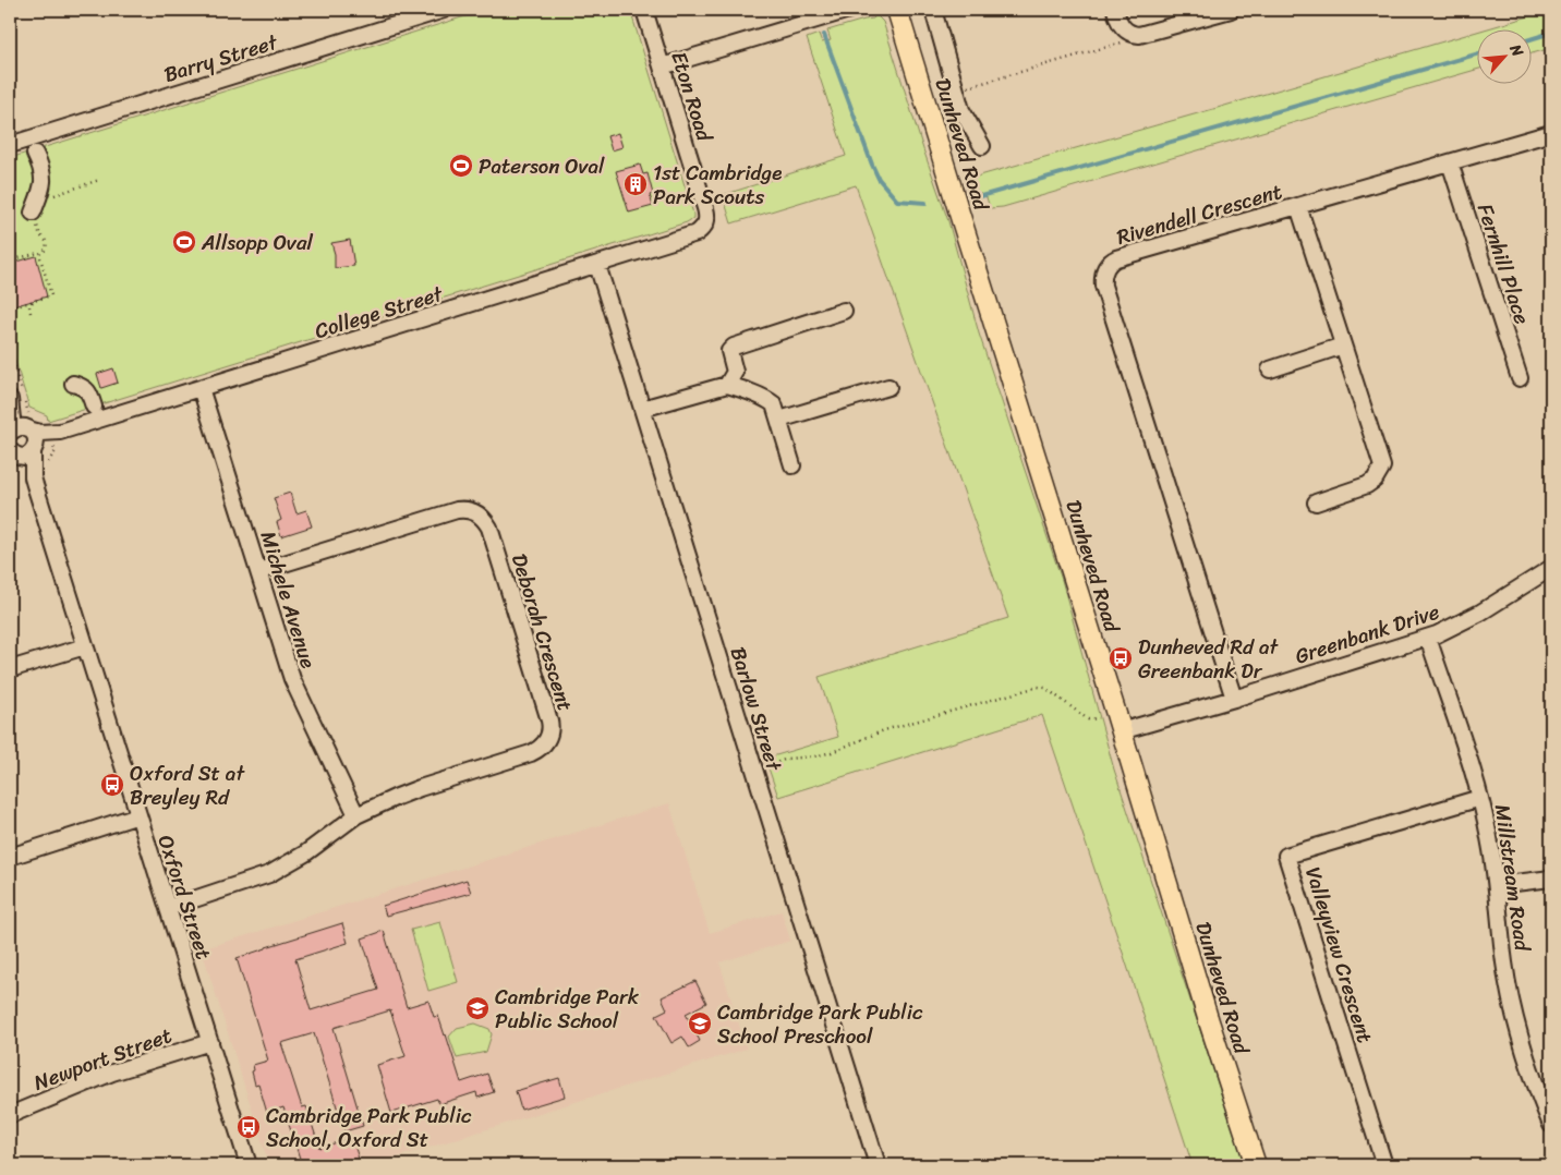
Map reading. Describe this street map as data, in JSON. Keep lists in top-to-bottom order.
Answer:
{
  "streets": {
    "main road": ["Dunheved Road"],
    "street": [
      "Barry Street",
      "Eton Road",
      "Rivendell Crescent",
      "Fernhill Place",
      "College Street",
      "Michele Avenue",
      "Deborah Crescent",
      "Greenbank Drive",
      "Barlow Street",
      "Millstream Road",
      "Oxford Street",
      "Valleyview Crescent",
      "Newport Street"
    ]
  },
  "crossings": [
    ["Eton Road", "College Street"],
    ["Dunheved Road", "Greenbank Drive"],
    ["Rivendell Crescent", "Fernhill Place"],
    ["Rivendell Crescent", "Greenbank Drive"],
    ["College Street", "Michele Avenue"],
    ["College Street", "Barlow Street"],
    ["College Street", "Oxford Street"],
    ["Michele Avenue", "Deborah Crescent"],
    ["Deborah Crescent", "Oxford Street"],
    ["Greenbank Drive", "Millstream Road"],
    ["Millstream Road", "Valleyview Crescent"],
    ["Oxford Street", "Newport Street"]
  ],
  "places": {
    "sports": ["Paterson Oval", "Allsopp Oval"],
    "building": ["1st Cambridge Park Scouts"],
    "bus stop": ["Dunheved Rd at Greenbank Dr", "Oxford St at Breyley Rd", "Cambridge Park Public School, Oxford St"],
    "school or university": ["Cambridge Park Public School", "Cambridge Park Public School Preschool"]
  },
  "north": "top right"
}
